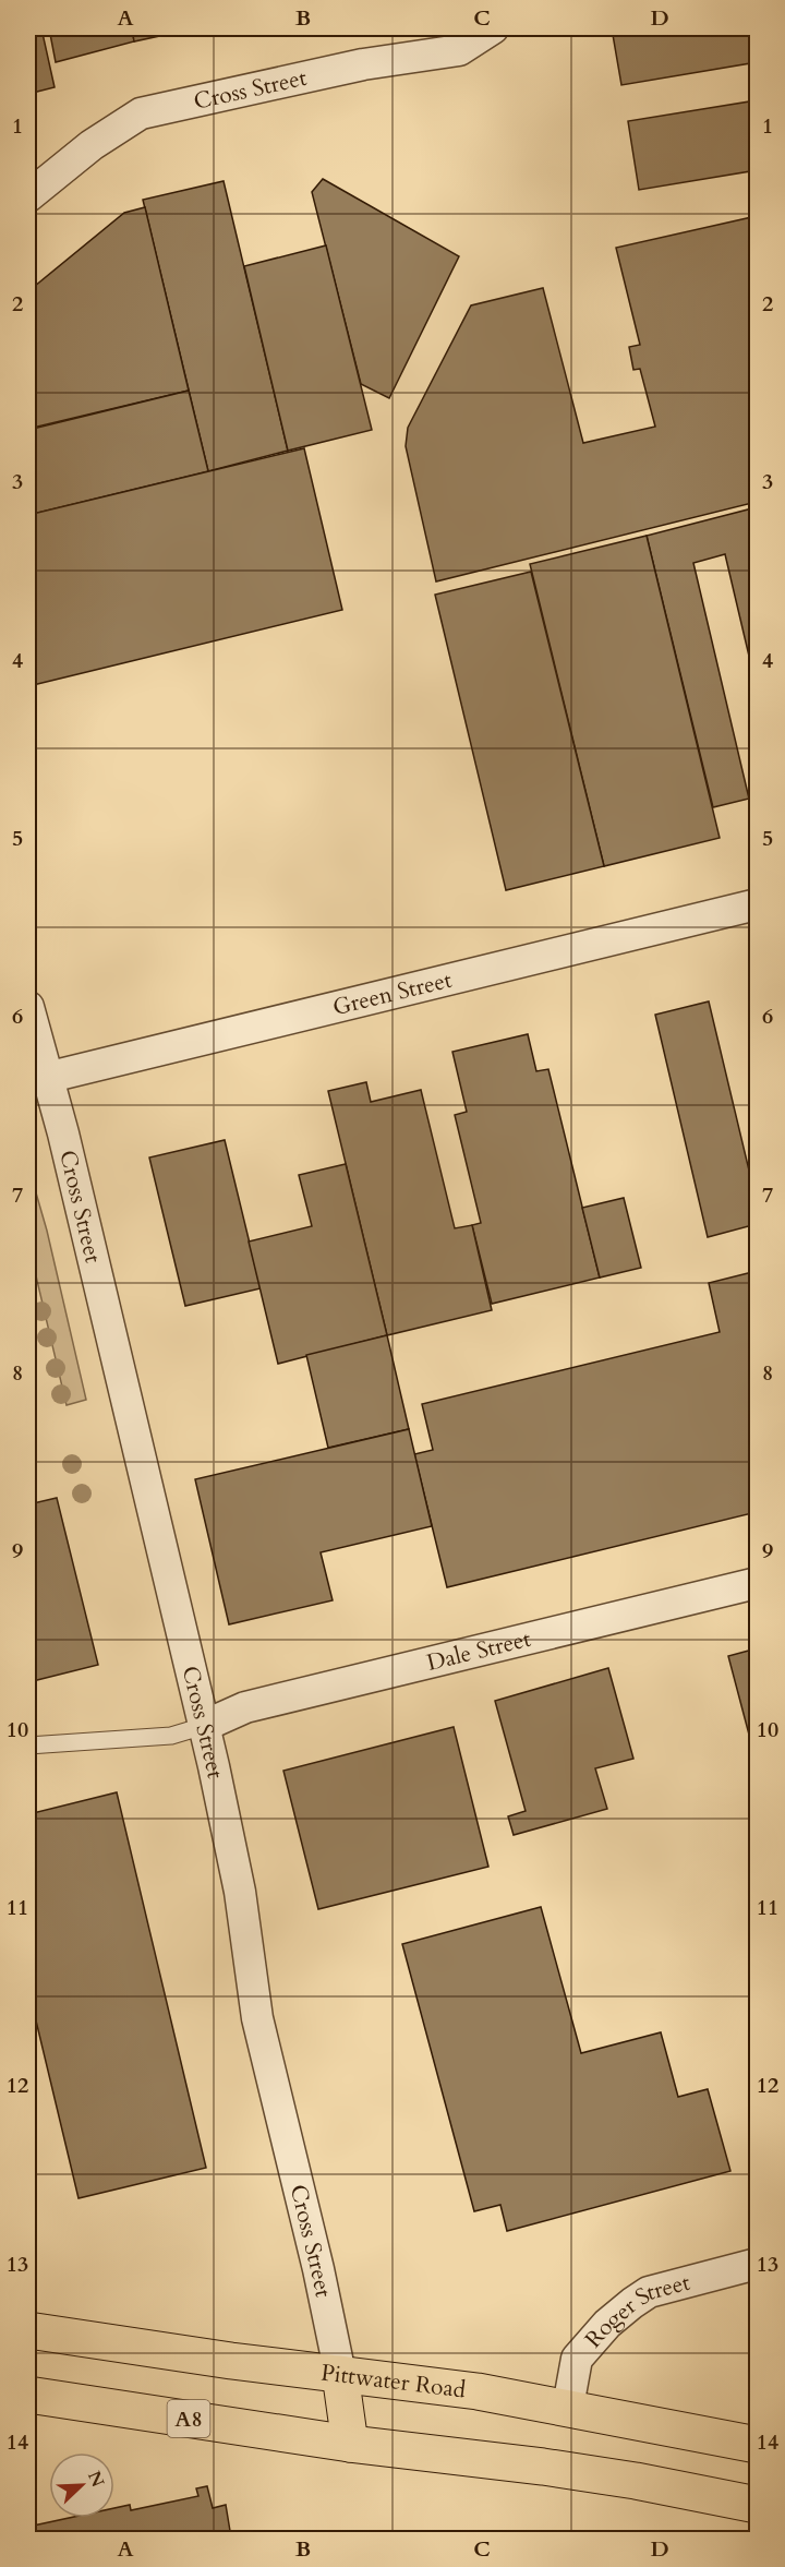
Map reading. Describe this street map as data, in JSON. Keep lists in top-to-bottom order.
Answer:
{
  "streets": {
    "highway": ["Cross Street", "Pittwater Road", "A8"],
    "street": ["Green Street", "Dale Street", "Roger Street"]
  },
  "crossings": [
    ["Cross Street", "Green Street"],
    ["Cross Street", "Dale Street"],
    ["Cross Street", "Pittwater Road"],
    ["Cross Street", "A8"],
    ["Roger Street", "Pittwater Road"]
  ],
  "north": "top right",
  "grid": {
    "columns": [
      "A",
      "B",
      "C",
      "D"
    ],
    "rows": [
      "1",
      "2",
      "3",
      "4",
      "5",
      "6",
      "7",
      "8",
      "9",
      "10",
      "11",
      "12",
      "13",
      "14"
    ]
  }
}
